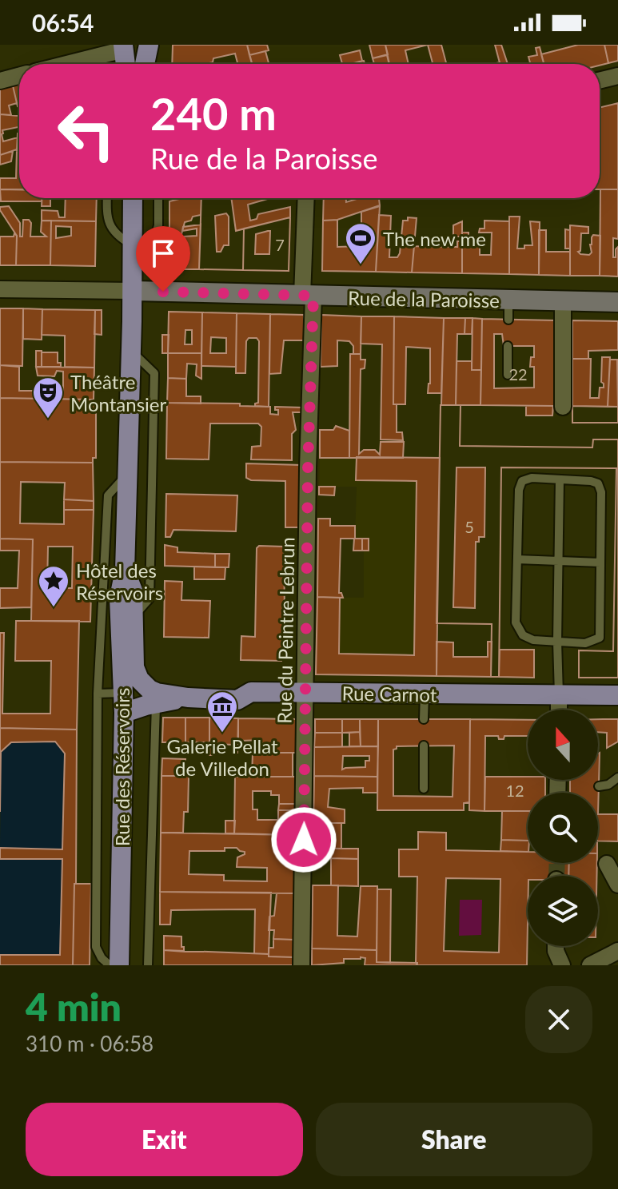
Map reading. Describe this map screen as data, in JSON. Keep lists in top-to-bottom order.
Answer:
{
  "streets": {
    "main road": ["Rue Carnot", "Rue des Réservoirs"],
    "street": ["Rue de la Paroisse", "Rue du Peintre Lebrun"]
  },
  "crossings": [
    ["Rue de la Paroisse", "Rue du Peintre Lebrun"],
    ["Rue de la Paroisse", "Rue des Réservoirs"],
    ["Rue du Peintre Lebrun", "Rue Carnot"],
    ["Rue Carnot", "Rue des Réservoirs"]
  ],
  "places": {
    "sports": ["The new me"],
    "theatre": ["Théâtre Montansier"],
    "place": ["Hôtel des Réservoirs"],
    "museum": ["Galerie Pellat de Villedon"]
  },
  "house_numbers": [
    "7",
    "22",
    "5",
    "12"
  ],
  "north": "top",
  "page": {
    "status": "06:54",
    "turn": ["240 m", "Rue de la Paroisse"],
    "heading": ["4 min", "310 m · 06:58"],
    "buttons": ["Exit", "Share"]
  }
}
